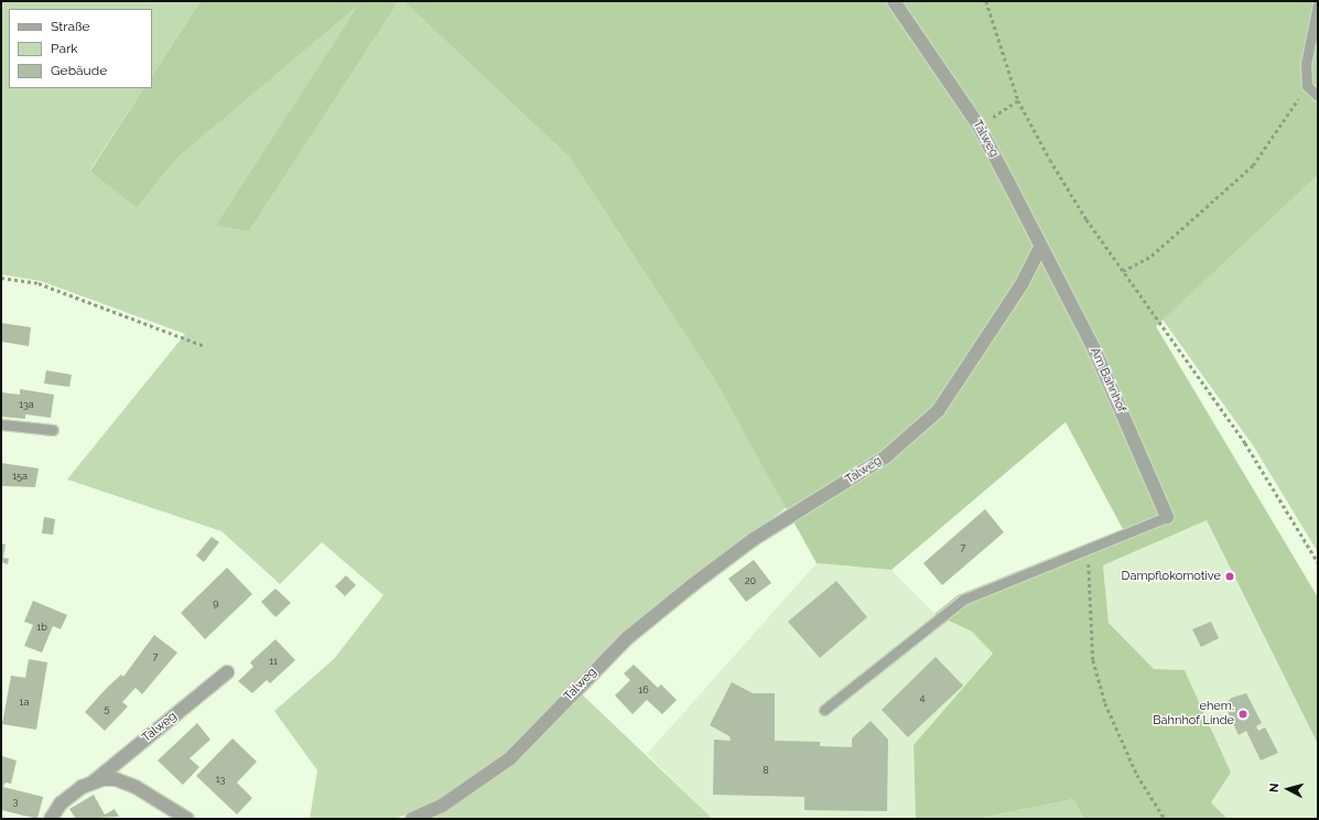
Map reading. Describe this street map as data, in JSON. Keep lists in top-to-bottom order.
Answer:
{
  "streets": {
    "street": ["Talweg", "Am Bahnhof"]
  },
  "crossings": [
    ["Talweg", "Am Bahnhof"]
  ],
  "places": ["Dampflokomotive", "ehem. Bahnhof Linde"],
  "house_numbers": [
    "13a",
    "15a",
    "7",
    "20",
    "9",
    "1b",
    "7",
    "11",
    "16",
    "4",
    "1a",
    "5",
    "8",
    "13",
    "3"
  ],
  "legend": ["Straße", "Park", "Gebäude"],
  "north": "left"
}
